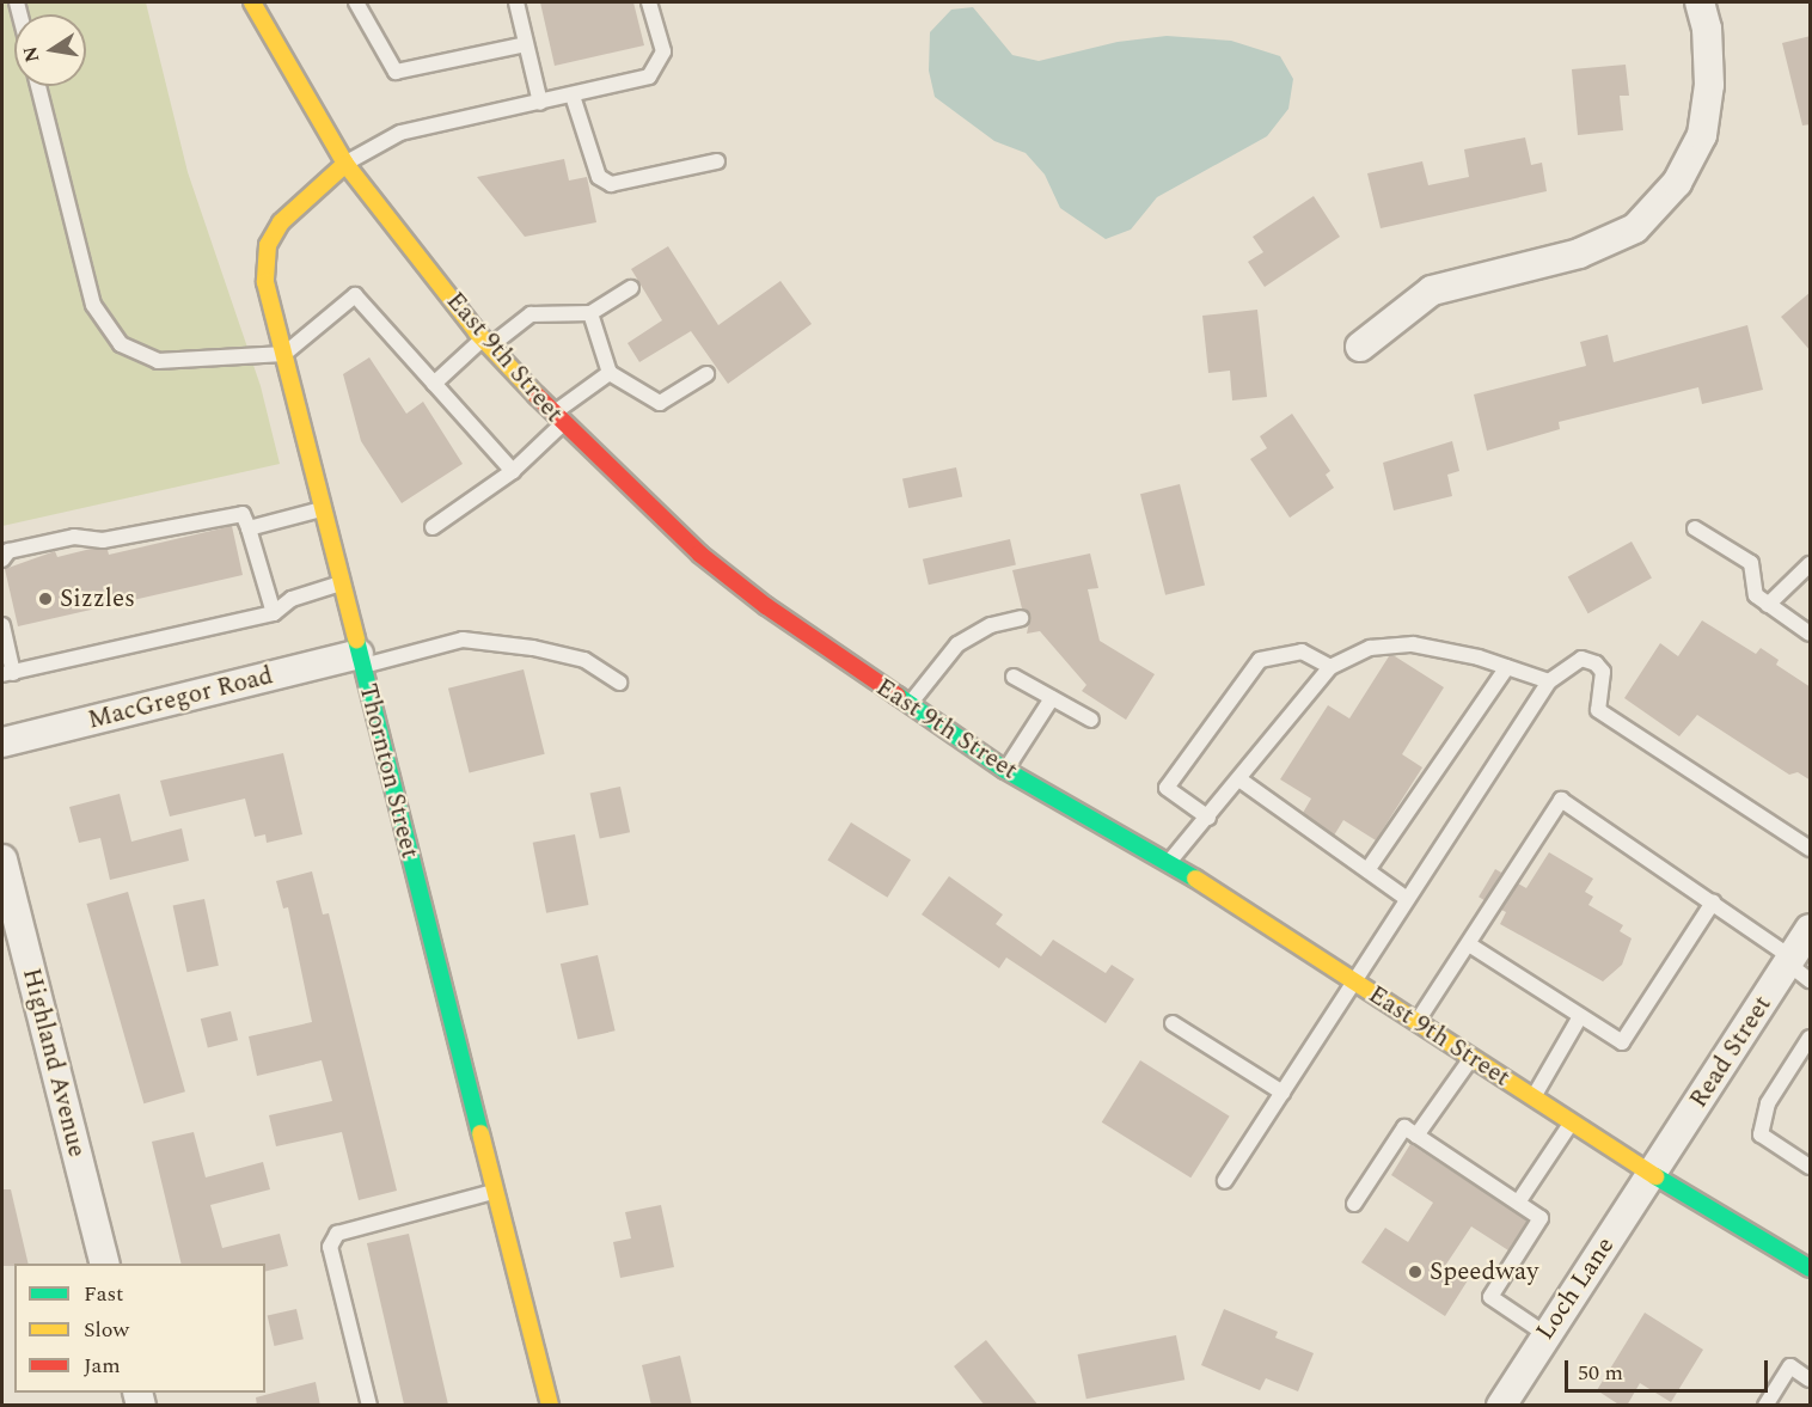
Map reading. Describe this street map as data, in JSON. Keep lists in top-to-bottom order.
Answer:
{
  "streets": {
    "main road": ["East 9th Street", "Thornton Street"],
    "street": [
      "MacGregor Road",
      "Read Street",
      "Highland Avenue",
      "Loch Lane"
    ]
  },
  "crossings": [
    ["East 9th Street", "Thornton Street"],
    ["East 9th Street", "Read Street"],
    ["East 9th Street", "Loch Lane"],
    ["MacGregor Road", "Thornton Street"],
    ["Read Street", "Loch Lane"]
  ],
  "places": ["Sizzles", "Speedway"],
  "legend": ["Fast", "Slow", "Jam"],
  "scale_bar": "50 m",
  "north": "left"
}
